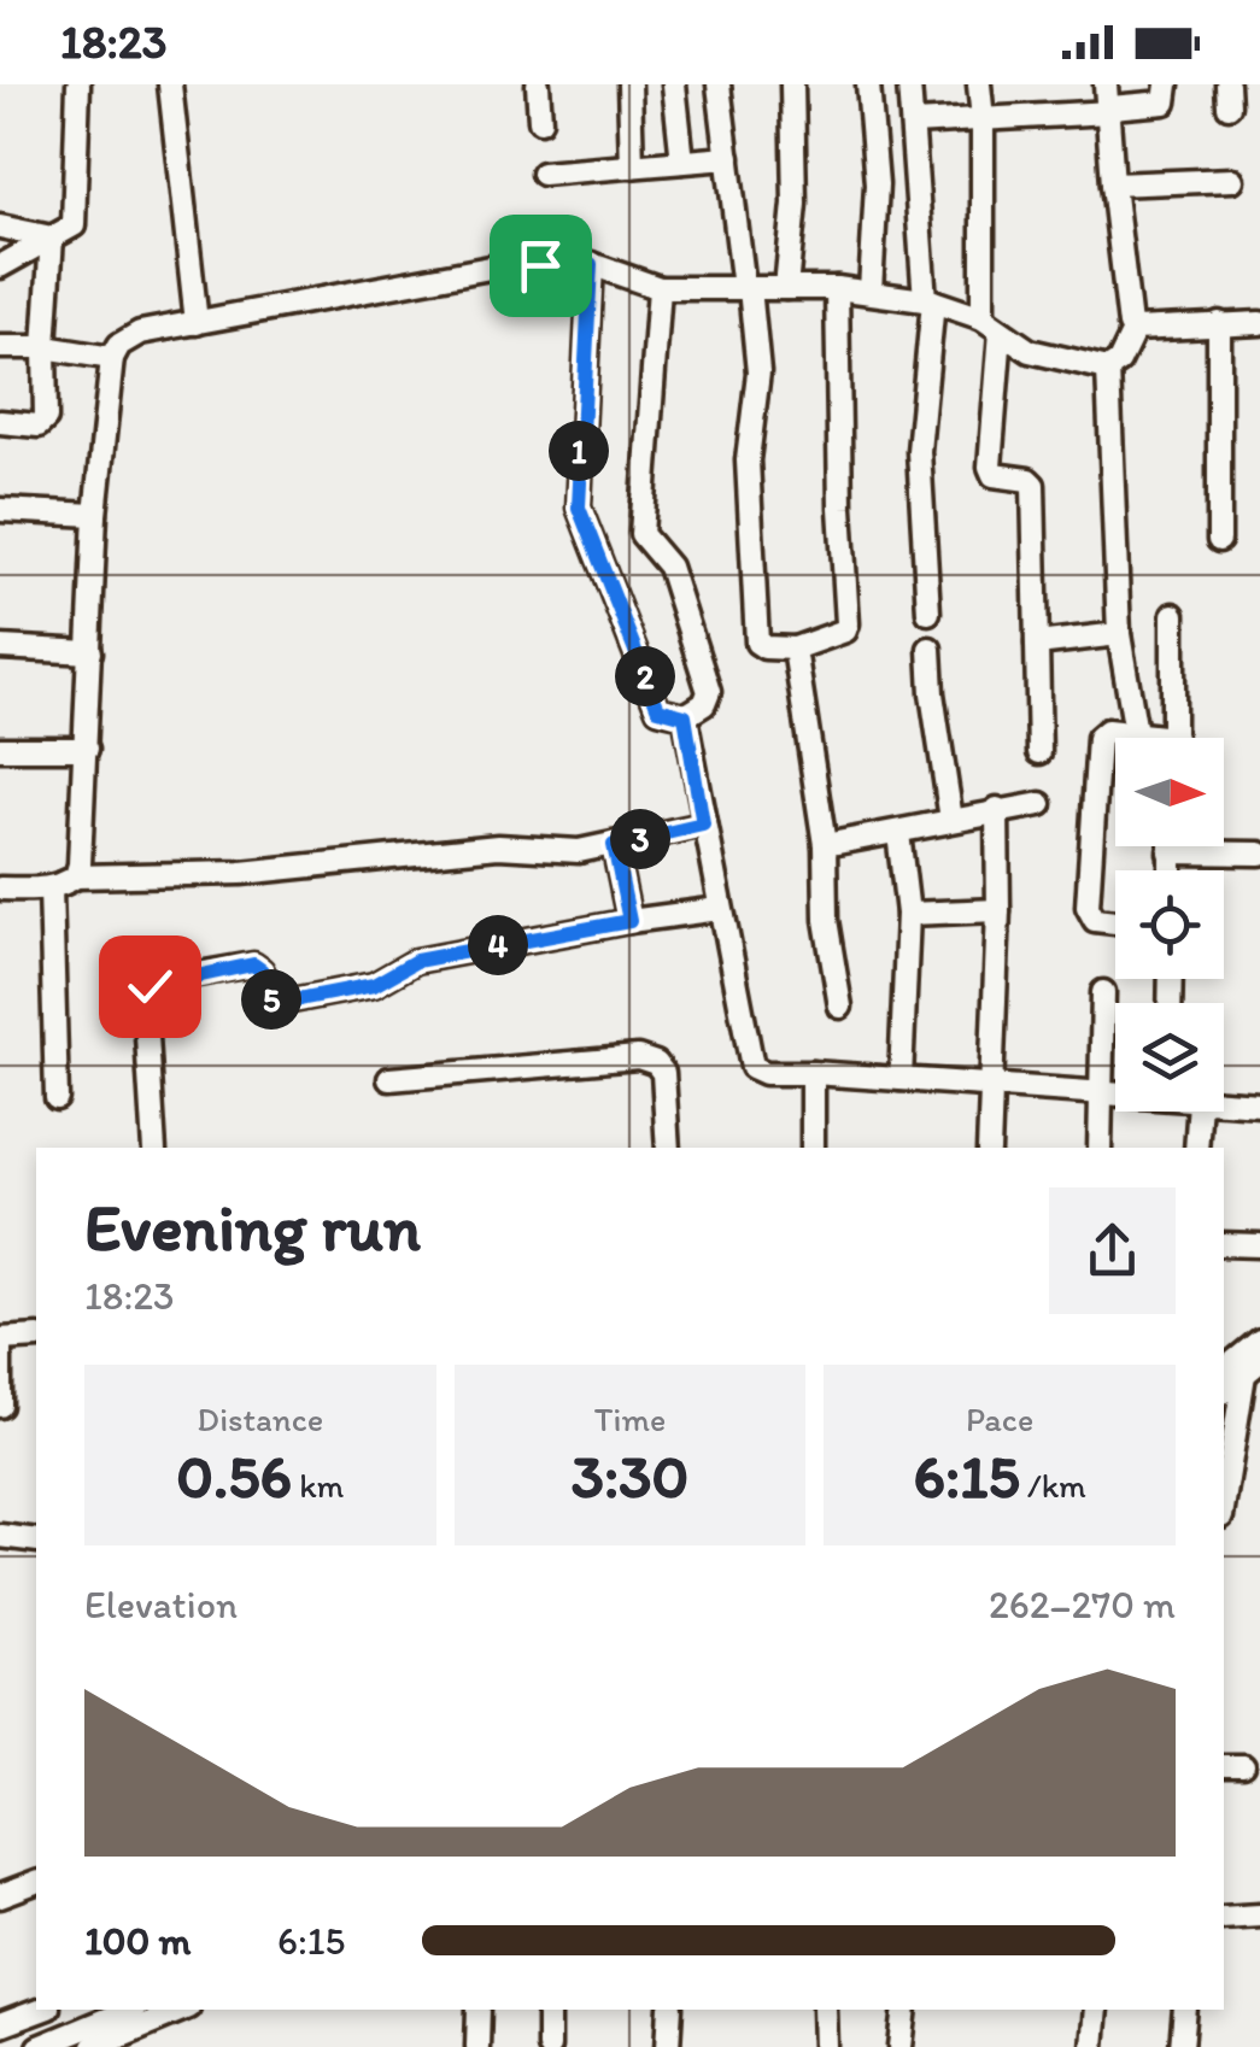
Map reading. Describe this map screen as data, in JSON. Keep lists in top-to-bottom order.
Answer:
{
  "north": "right",
  "page": {
    "status": "18:23",
    "pins": [
      "1",
      "2",
      "3",
      "4",
      "5"
    ],
    "heading": ["Evening run", "18:23"],
    "stats": [
      ["Distance", "0.56 km"],
      ["Time", "3:30"],
      ["Pace", "6:15 /km"]
    ],
    "chart": ["Elevation", "262–270 m"],
    "list": [
      {
        "name": "100 m",
        "note": "6:15"
      }
    ]
  }
}
